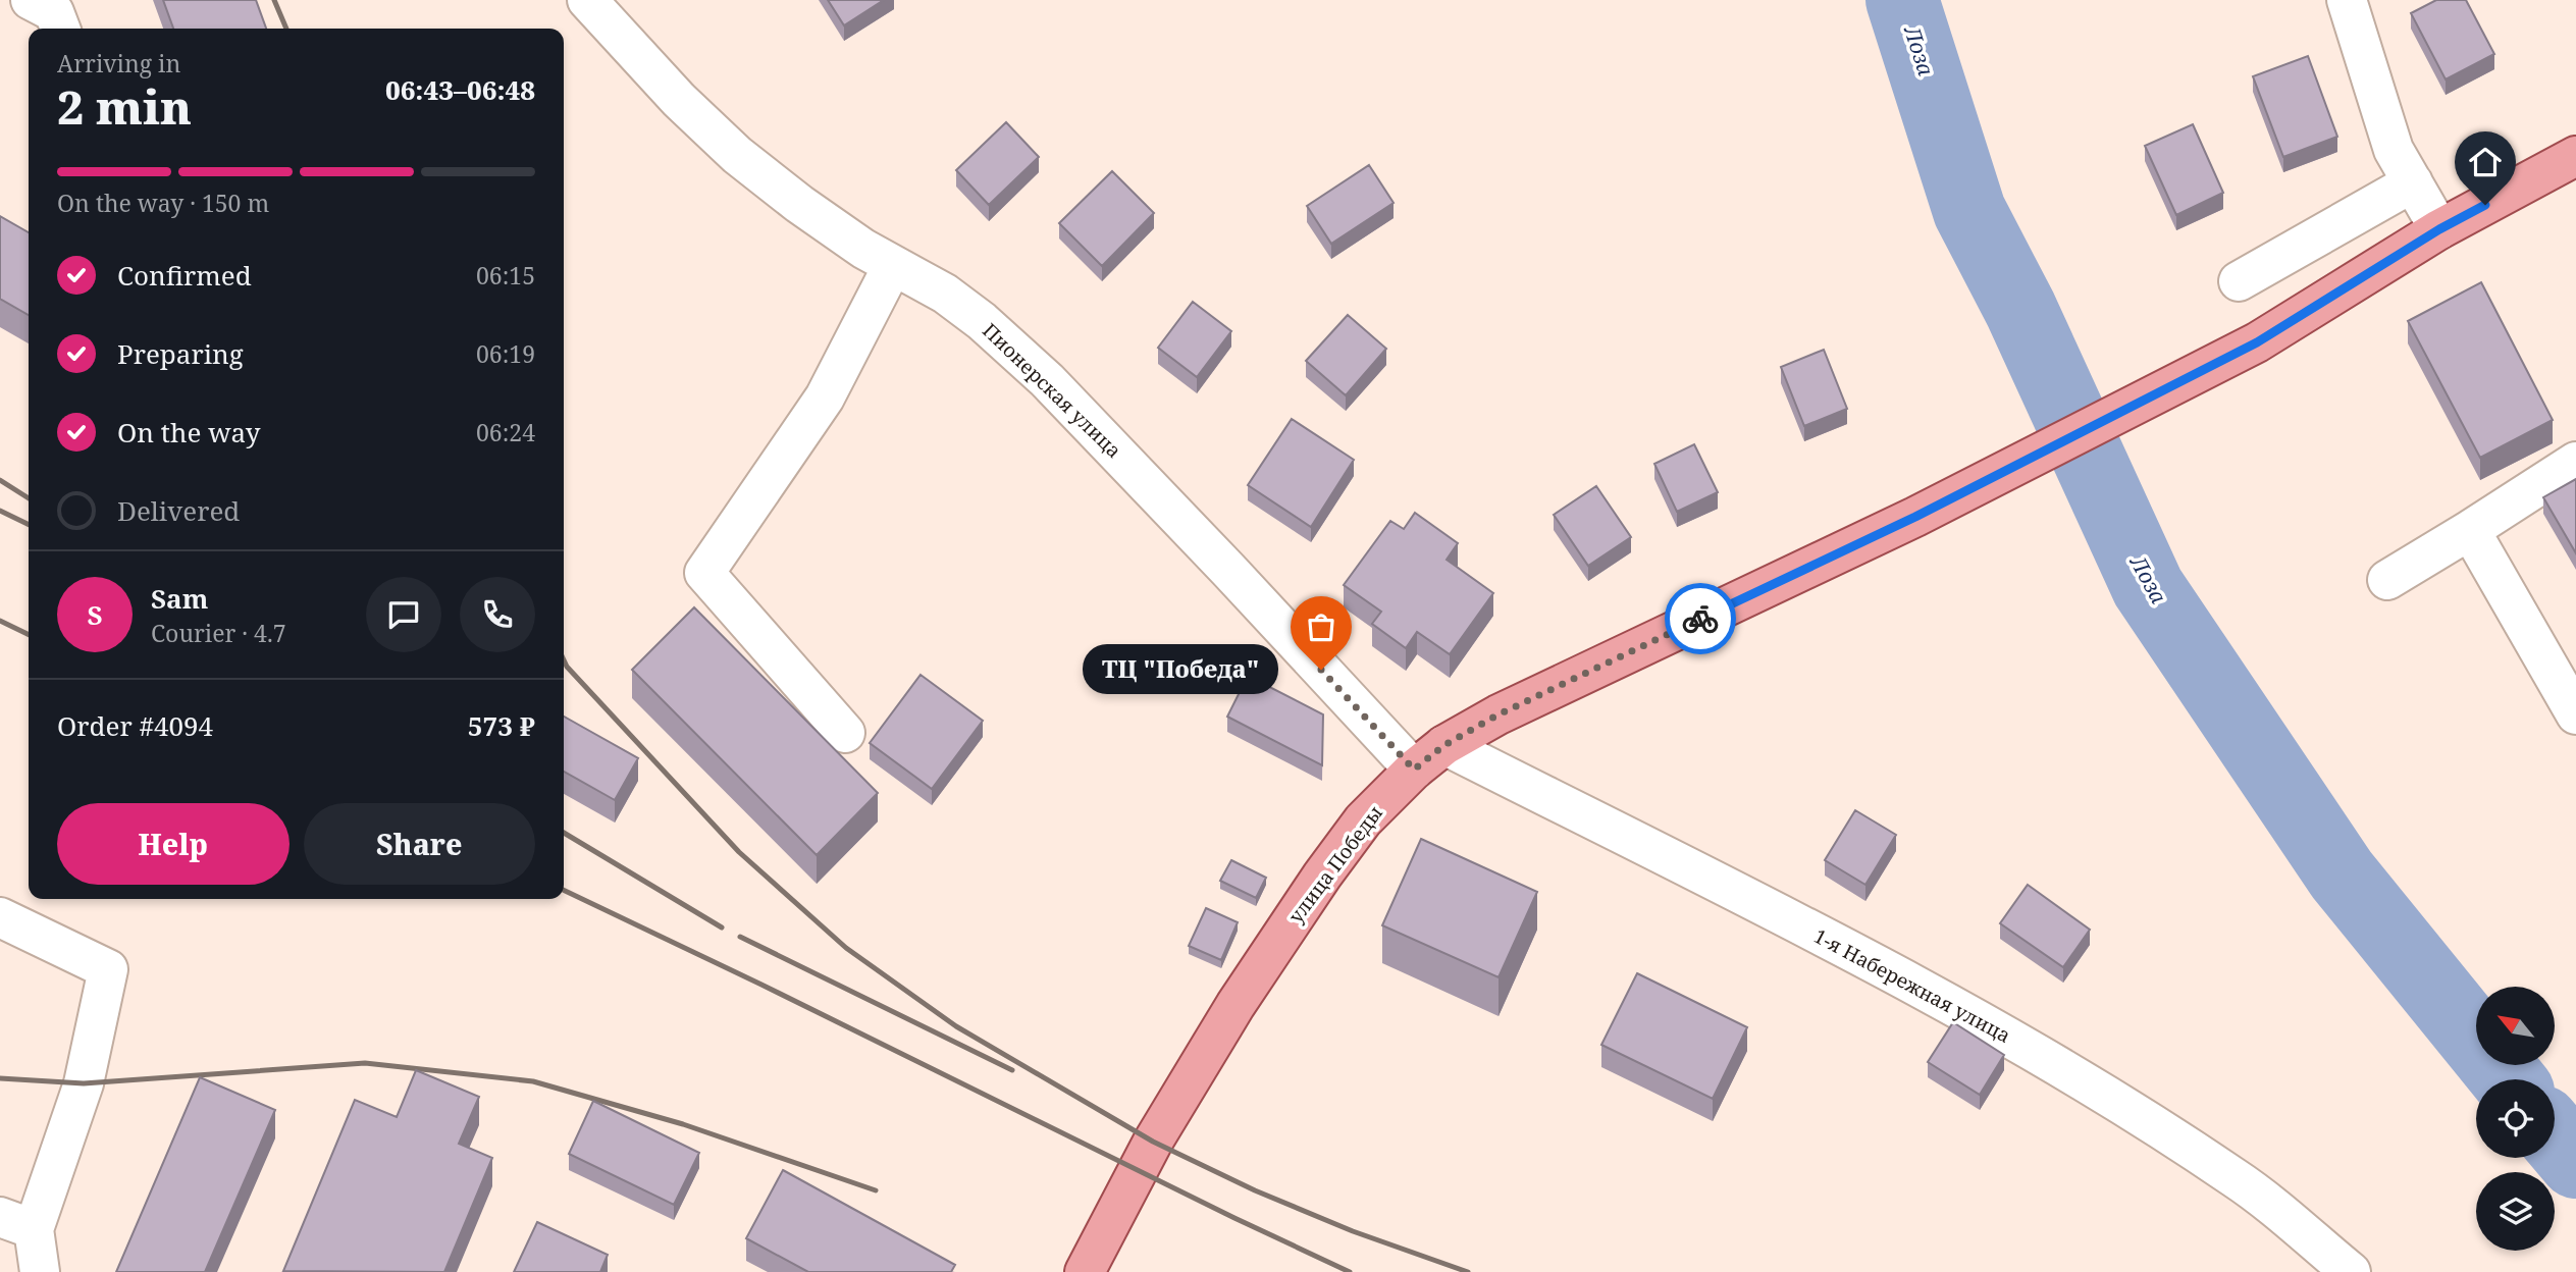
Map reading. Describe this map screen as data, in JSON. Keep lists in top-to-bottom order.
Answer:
{
  "streets": {
    "main road": ["улица Победы"],
    "street": ["Пионерская улица", "1-я Набережная улица"]
  },
  "crossings": [
    ["Пионерская улица", "улица Победы"],
    ["улица Победы", "1-я Набережная улица"]
  ],
  "water": ["Лоза"],
  "places": ["ТЦ \"Победа\""],
  "north": "top left",
  "page": {
    "heading": ["2 min", "Arriving in", "06:43–06:48"],
    "panel": [
      "Sam",
      "Courier · 4.7",
      "Order #4094",
      "573 ₽"
    ],
    "bar": "On the way · 150 m",
    "list": [
      ["Confirmed", "06:15"],
      ["Preparing", "06:19"],
      ["On the way", "06:24"],
      "Delivered"
    ],
    "round": "S",
    "bubble": "ТЦ \"Победа\"",
    "buttons": ["Help", "Share"]
  }
}
